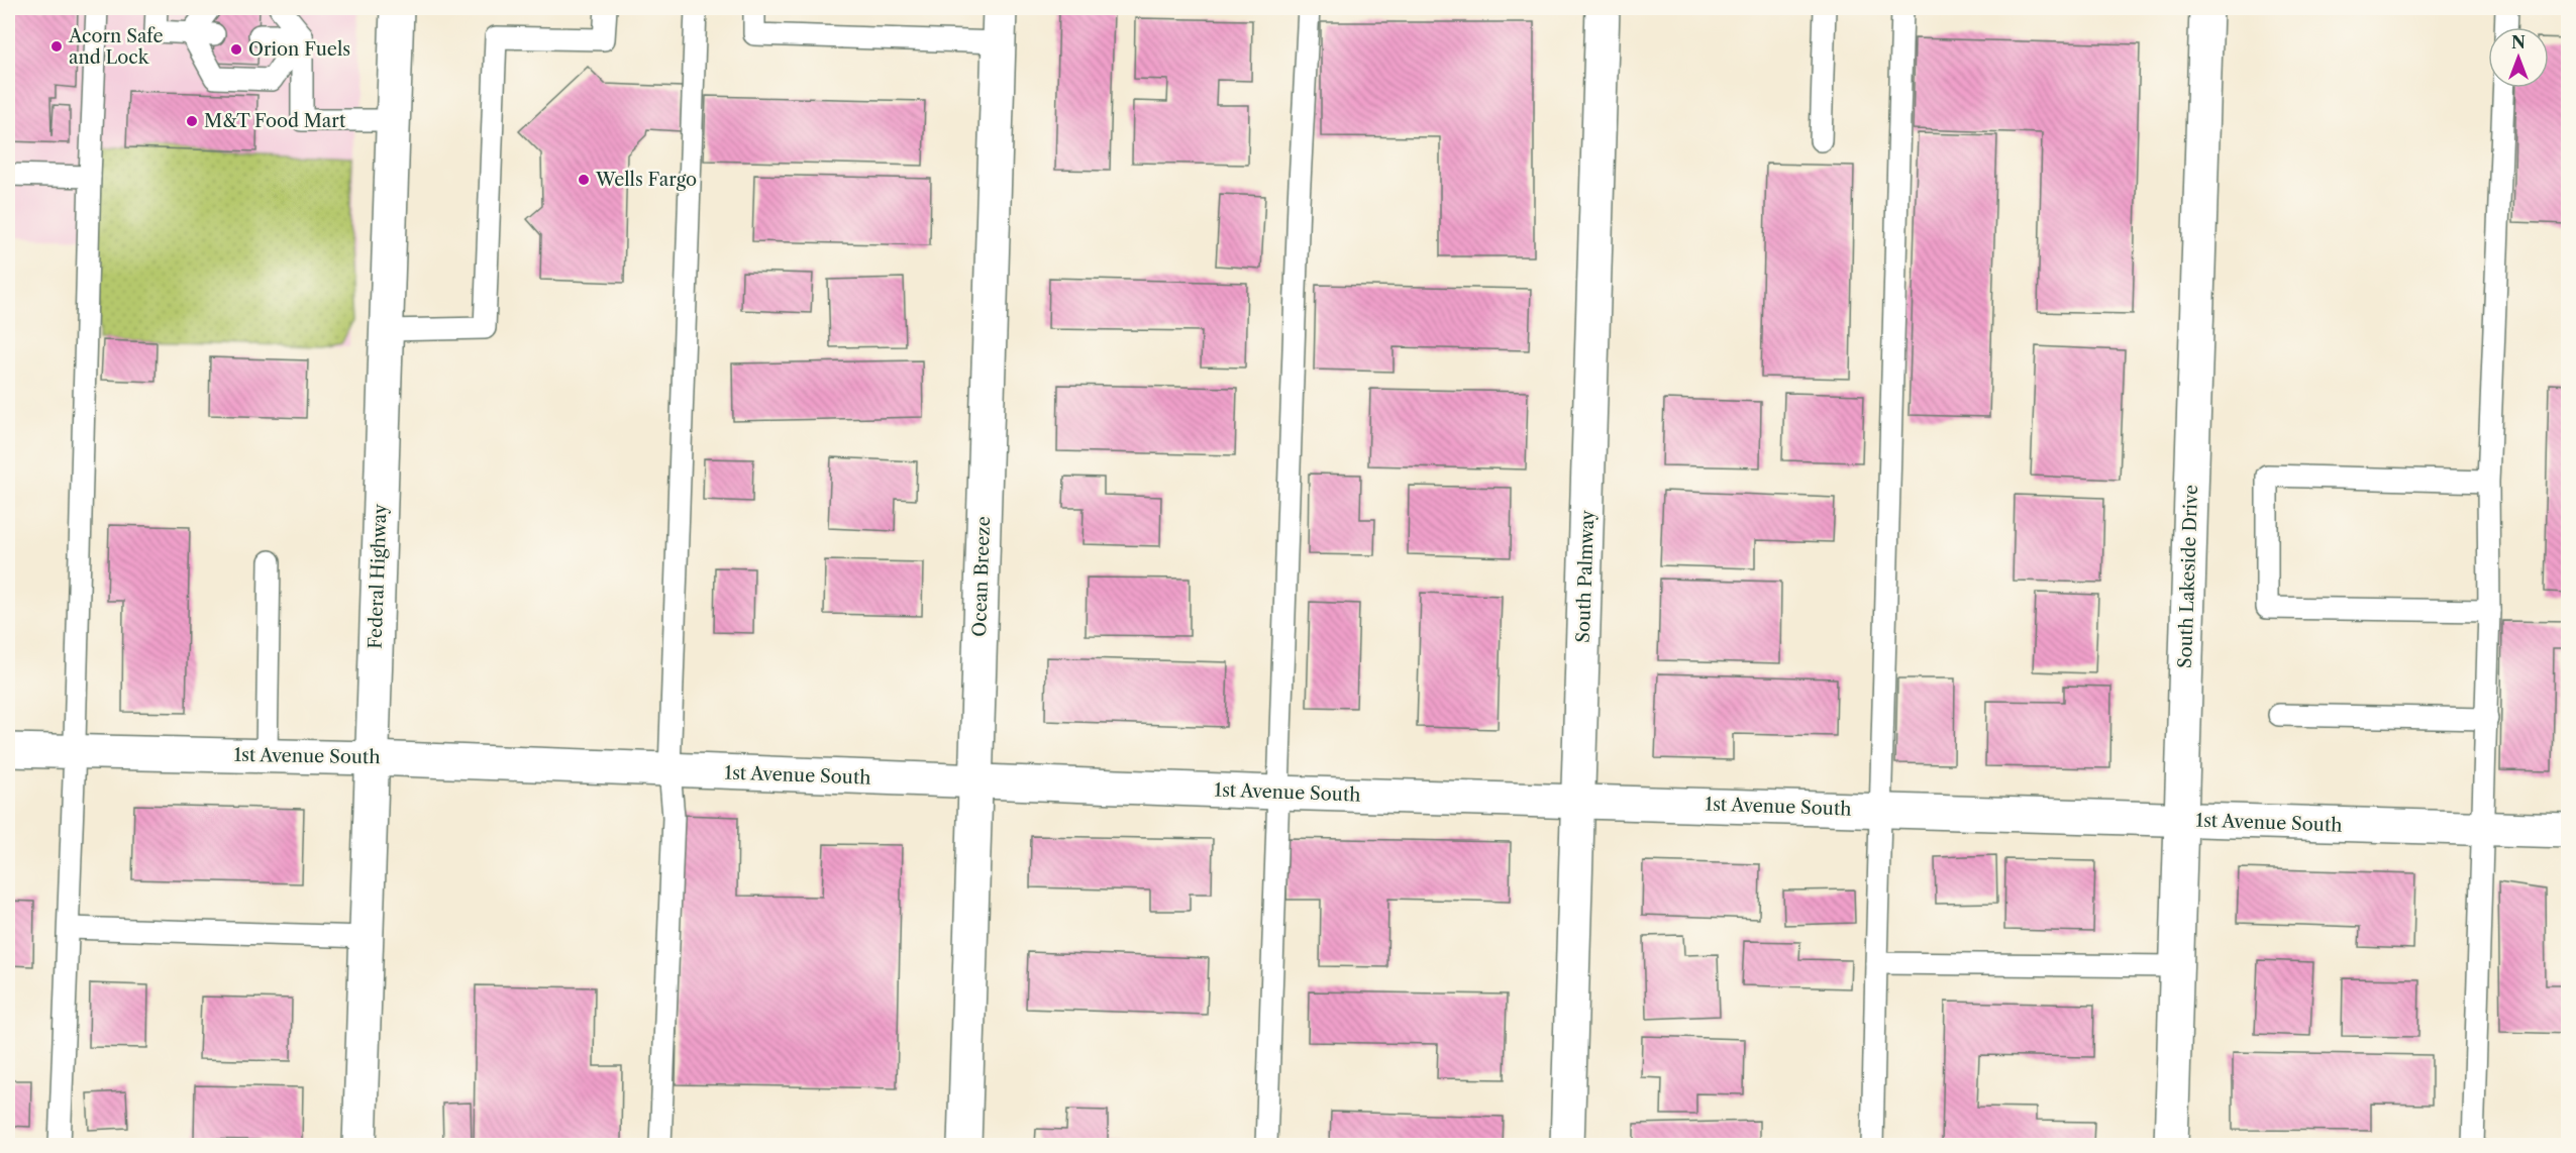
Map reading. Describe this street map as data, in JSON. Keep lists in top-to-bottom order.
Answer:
{
  "streets": {
    "street": [
      "Federal Highway",
      "Ocean Breeze",
      "South Palmway",
      "South Lakeside Drive",
      "1st Avenue South"
    ]
  },
  "crossings": [
    ["Federal Highway", "1st Avenue South"],
    ["Ocean Breeze", "1st Avenue South"],
    ["South Palmway", "1st Avenue South"],
    ["South Lakeside Drive", "1st Avenue South"]
  ],
  "places": [
    "Acorn Safe and Lock",
    "Orion Fuels",
    "M&T Food Mart",
    "Wells Fargo"
  ],
  "north": "top"
}
